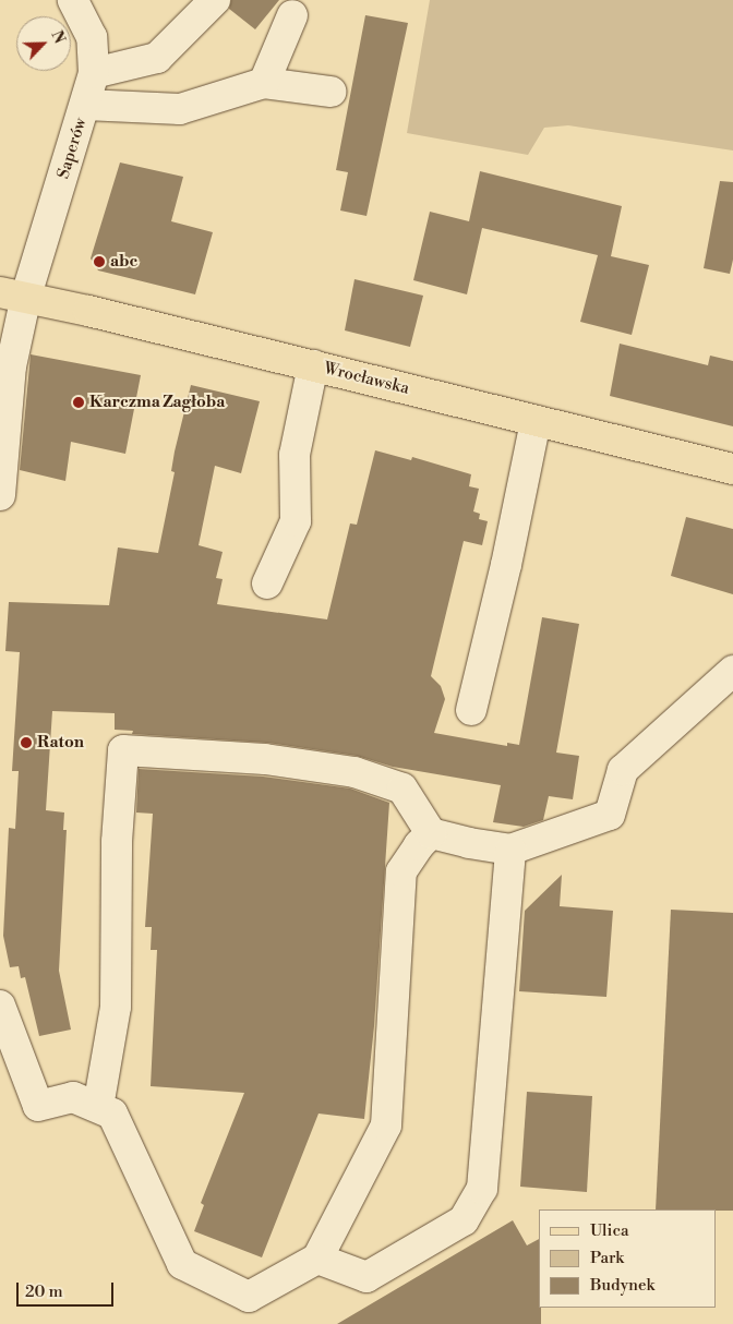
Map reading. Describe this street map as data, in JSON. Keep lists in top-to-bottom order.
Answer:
{
  "streets": {
    "main road": ["Wrocławska"],
    "street": ["Saperów"]
  },
  "crossings": [
    ["Saperów", "Wrocławska"]
  ],
  "places": ["abc", "Karczma Zagłoba", "Raton"],
  "legend": ["Ulica", "Park", "Budynek"],
  "scale_bar": "20 m",
  "north": "top right"
}
